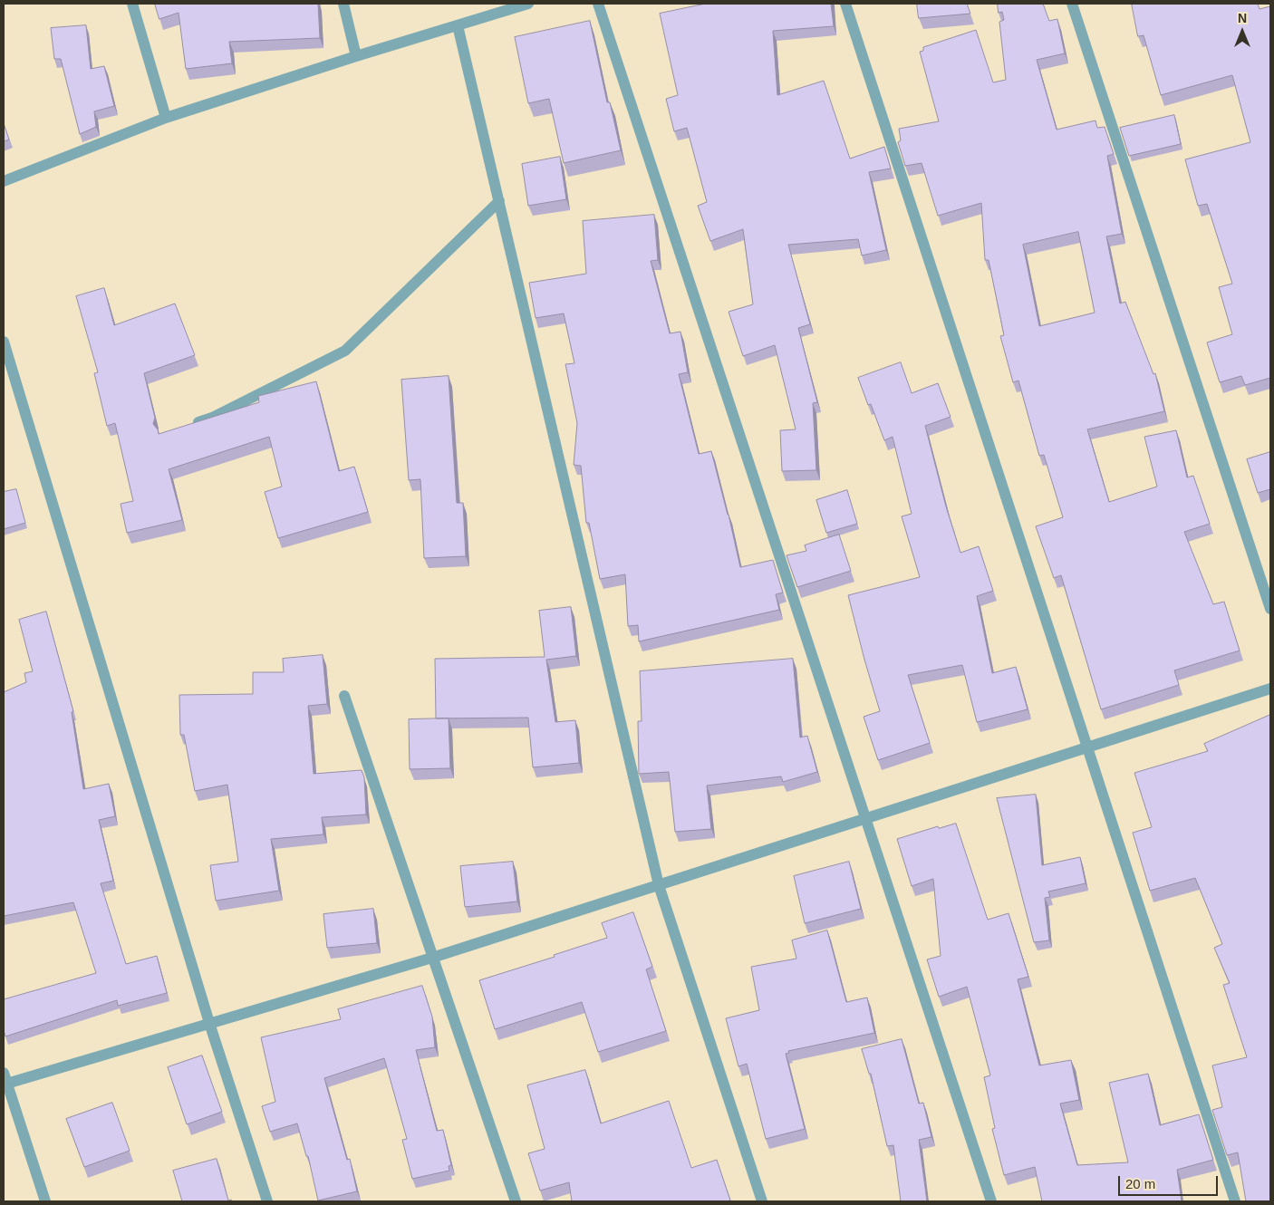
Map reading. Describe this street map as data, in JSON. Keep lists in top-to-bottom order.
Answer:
{
  "scale_bar": "20 m",
  "north": "top"
}
